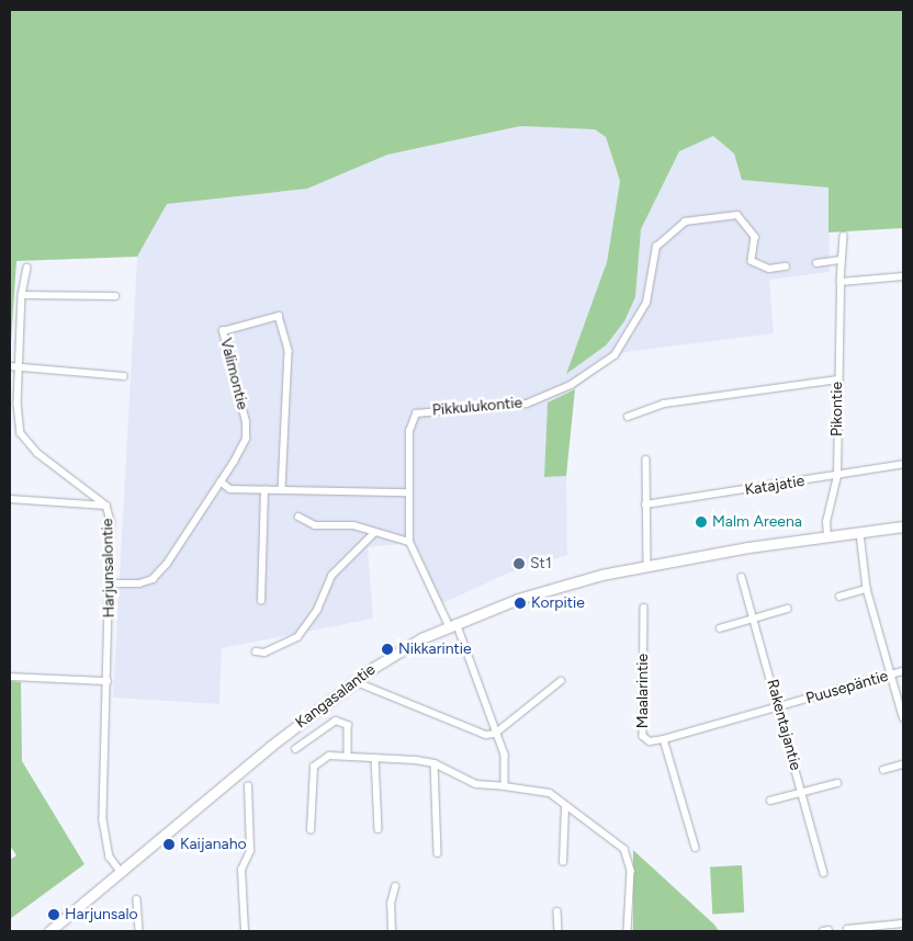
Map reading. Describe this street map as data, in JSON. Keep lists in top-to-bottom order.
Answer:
{
  "streets": {
    "main road": ["Kangasalantie"],
    "street": [
      "Valimontie",
      "Pikkulukontie",
      "Pikontie",
      "Katajatie",
      "Harjunsalontie",
      "Puusepäntie",
      "Maalarintie",
      "Rakentajantie"
    ]
  },
  "crossings": [
    ["Valimontie", "Harjunsalontie"],
    ["Pikkulukontie", "Kangasalantie"],
    ["Pikontie", "Katajatie"],
    ["Pikontie", "Kangasalantie"],
    ["Harjunsalontie", "Kangasalantie"],
    ["Puusepäntie", "Maalarintie"],
    ["Puusepäntie", "Rakentajantie"]
  ],
  "places": [
    "Malm Areena",
    "St1",
    "Korpitie",
    "Nikkarintie",
    "Kaijanaho",
    "Harjunsalo"
  ]
}
